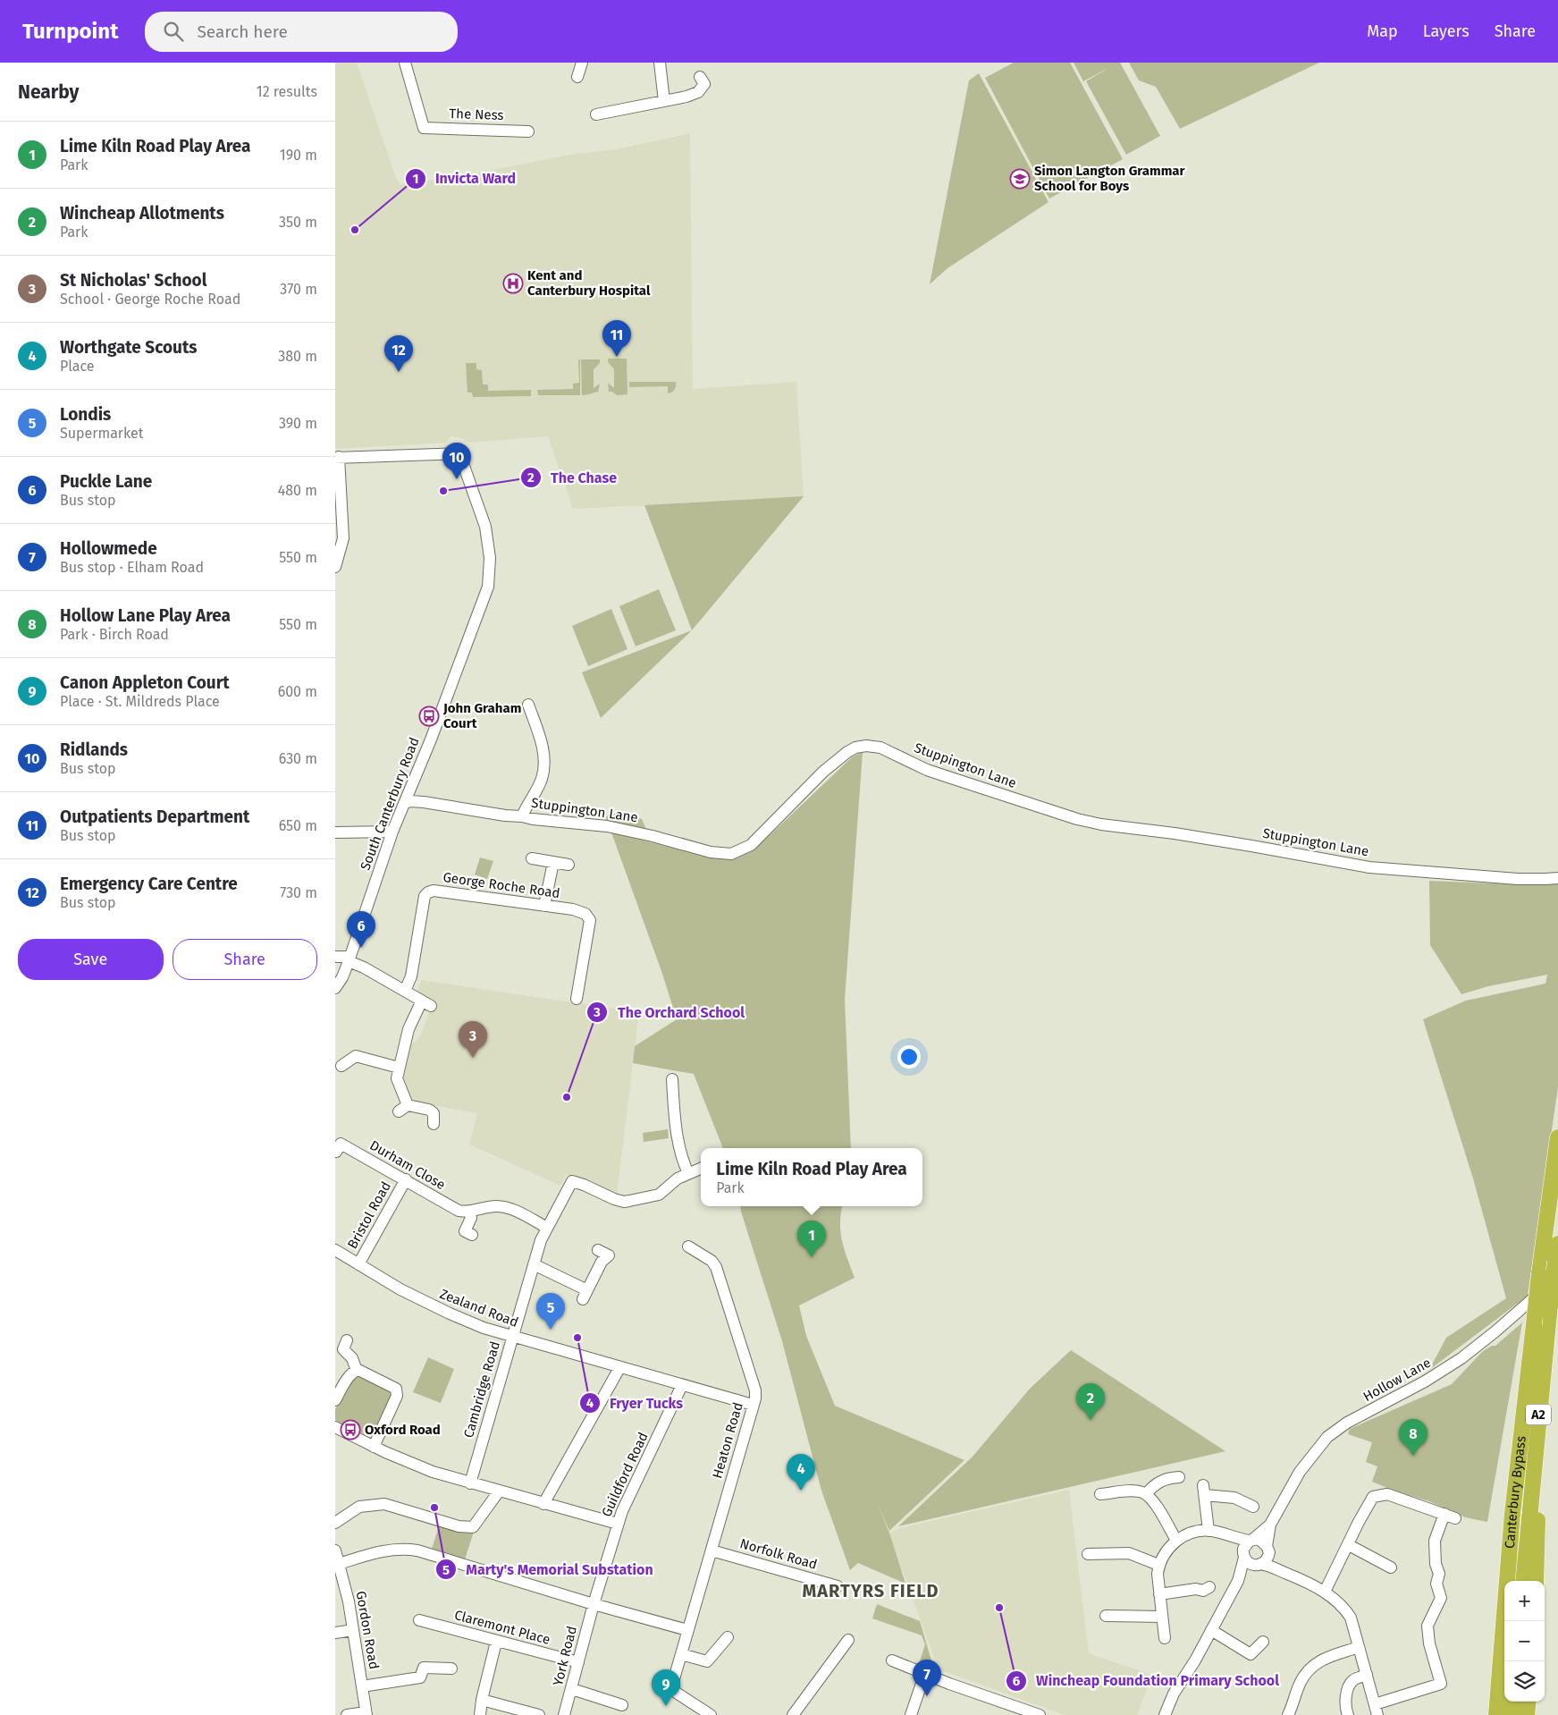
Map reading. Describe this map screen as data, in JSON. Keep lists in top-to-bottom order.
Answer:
{
  "streets": {
    "highway": ["A2", "Canterbury Bypass"],
    "street": [
      "The Ness",
      "Stuppington Lane",
      "South Canterbury Road",
      "George Roche Road",
      "Durham Close",
      "Bristol Road",
      "Zealand Road",
      "Hollow Lane",
      "Cambridge Road",
      "Heaton Road",
      "Guildford Road",
      "Norfolk Road",
      "Claremont Place",
      "Gordon Road",
      "York Road"
    ]
  },
  "crossings": [
    ["Stuppington Lane", "South Canterbury Road"],
    ["Durham Close", "Bristol Road"],
    ["Durham Close", "Cambridge Road"],
    ["Bristol Road", "Zealand Road"],
    ["Zealand Road", "Cambridge Road"],
    ["Zealand Road", "Heaton Road"],
    ["Zealand Road", "Guildford Road"],
    ["Hollow Lane", "Canterbury Bypass"],
    ["A2", "Canterbury Bypass"],
    ["Heaton Road", "Norfolk Road"],
    ["Guildford Road", "York Road"],
    ["Claremont Place", "York Road"]
  ],
  "districts": ["MARTYRS FIELD"],
  "places": {
    "school or university": ["Simon Langton Grammar School for Boys"],
    "other": [
      "Invicta Ward",
      "The Chase",
      "The Orchard School",
      "Fryer Tucks",
      "Marty's Memorial Substation",
      "Wincheap Foundation Primary School"
    ],
    "hospital": ["Kent and Canterbury Hospital"],
    "bus stop": ["John Graham Court", "Oxford Road"]
  },
  "page": {
    "header": "Turnpoint",
    "search": "Search here",
    "nav": ["Map", "Layers", "Share"],
    "heading": ["Nearby", "12 results"],
    "list": [
      {
        "mark": "1",
        "name": "Lime Kiln Road Play Area",
        "note": "Park",
        "value": "190 m"
      },
      {
        "mark": "2",
        "name": "Wincheap Allotments",
        "note": "Park",
        "value": "350 m"
      },
      {
        "mark": "3",
        "name": "St Nicholas' School",
        "note": "School · George Roche Road",
        "value": "370 m"
      },
      {
        "mark": "4",
        "name": "Worthgate Scouts",
        "note": "Place",
        "value": "380 m"
      },
      {
        "mark": "5",
        "name": "Londis",
        "note": "Supermarket",
        "value": "390 m"
      },
      {
        "mark": "6",
        "name": "Puckle Lane",
        "note": "Bus stop",
        "value": "480 m"
      },
      {
        "mark": "7",
        "name": "Hollowmede",
        "note": "Bus stop · Elham Road",
        "value": "550 m"
      },
      {
        "mark": "8",
        "name": "Hollow Lane Play Area",
        "note": "Park · Birch Road",
        "value": "550 m"
      },
      {
        "mark": "9",
        "name": "Canon Appleton Court",
        "note": "Place · St. Mildreds Place",
        "value": "600 m"
      },
      {
        "mark": "10",
        "name": "Ridlands",
        "note": "Bus stop",
        "value": "630 m"
      },
      {
        "mark": "11",
        "name": "Outpatients Department",
        "note": "Bus stop",
        "value": "650 m"
      },
      {
        "mark": "12",
        "name": "Emergency Care Centre",
        "note": "Bus stop",
        "value": "730 m"
      }
    ],
    "pins": [
      "11",
      "12",
      "10",
      "6",
      "3",
      "1",
      "5",
      "2",
      "8",
      "4",
      "7",
      "9"
    ],
    "buttons": ["Save", "Share"],
    "popup": ["Lime Kiln Road Play Area", "Park"],
    "map_buttons": ["+", "−"]
  }
}
